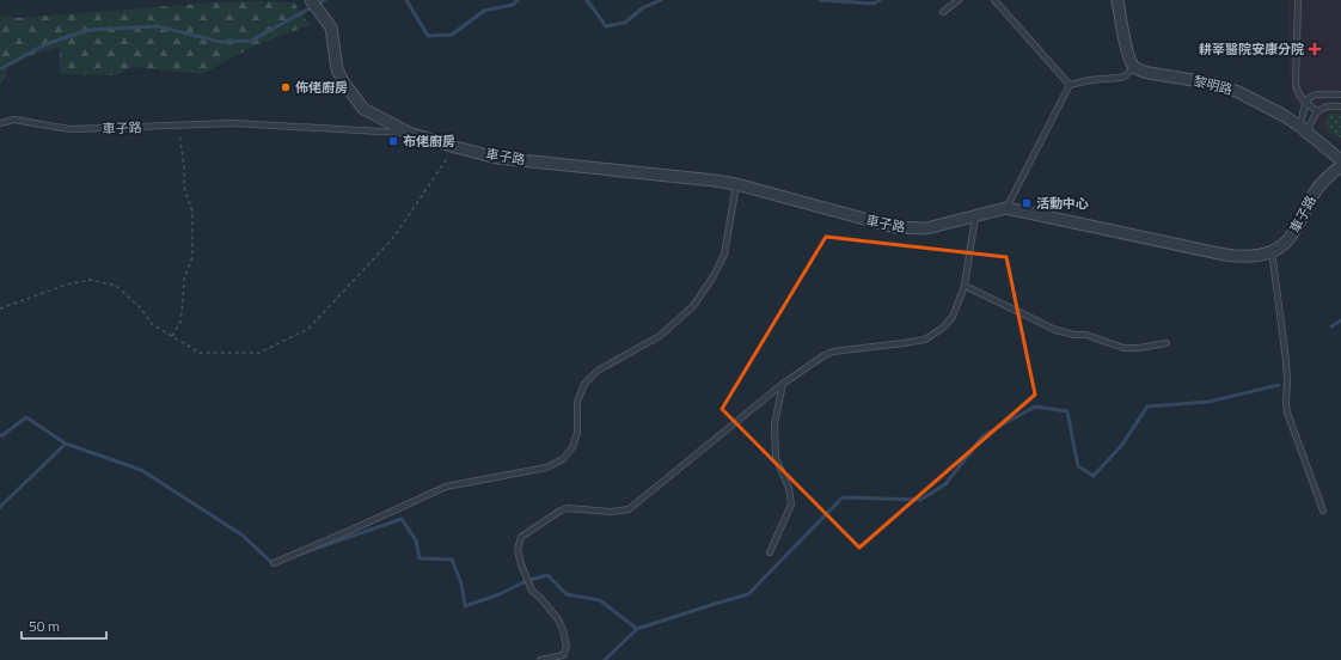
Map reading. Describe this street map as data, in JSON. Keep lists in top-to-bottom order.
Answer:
{
  "streets": {
    "street": ["黎明路", "車子路"]
  },
  "places": {
    "health": ["耕莘醫院安康分院"],
    "other": ["佈佬廚房"],
    "transit": ["布佬廚房", "活動中心"]
  },
  "scale_bar": "50 m"
}
